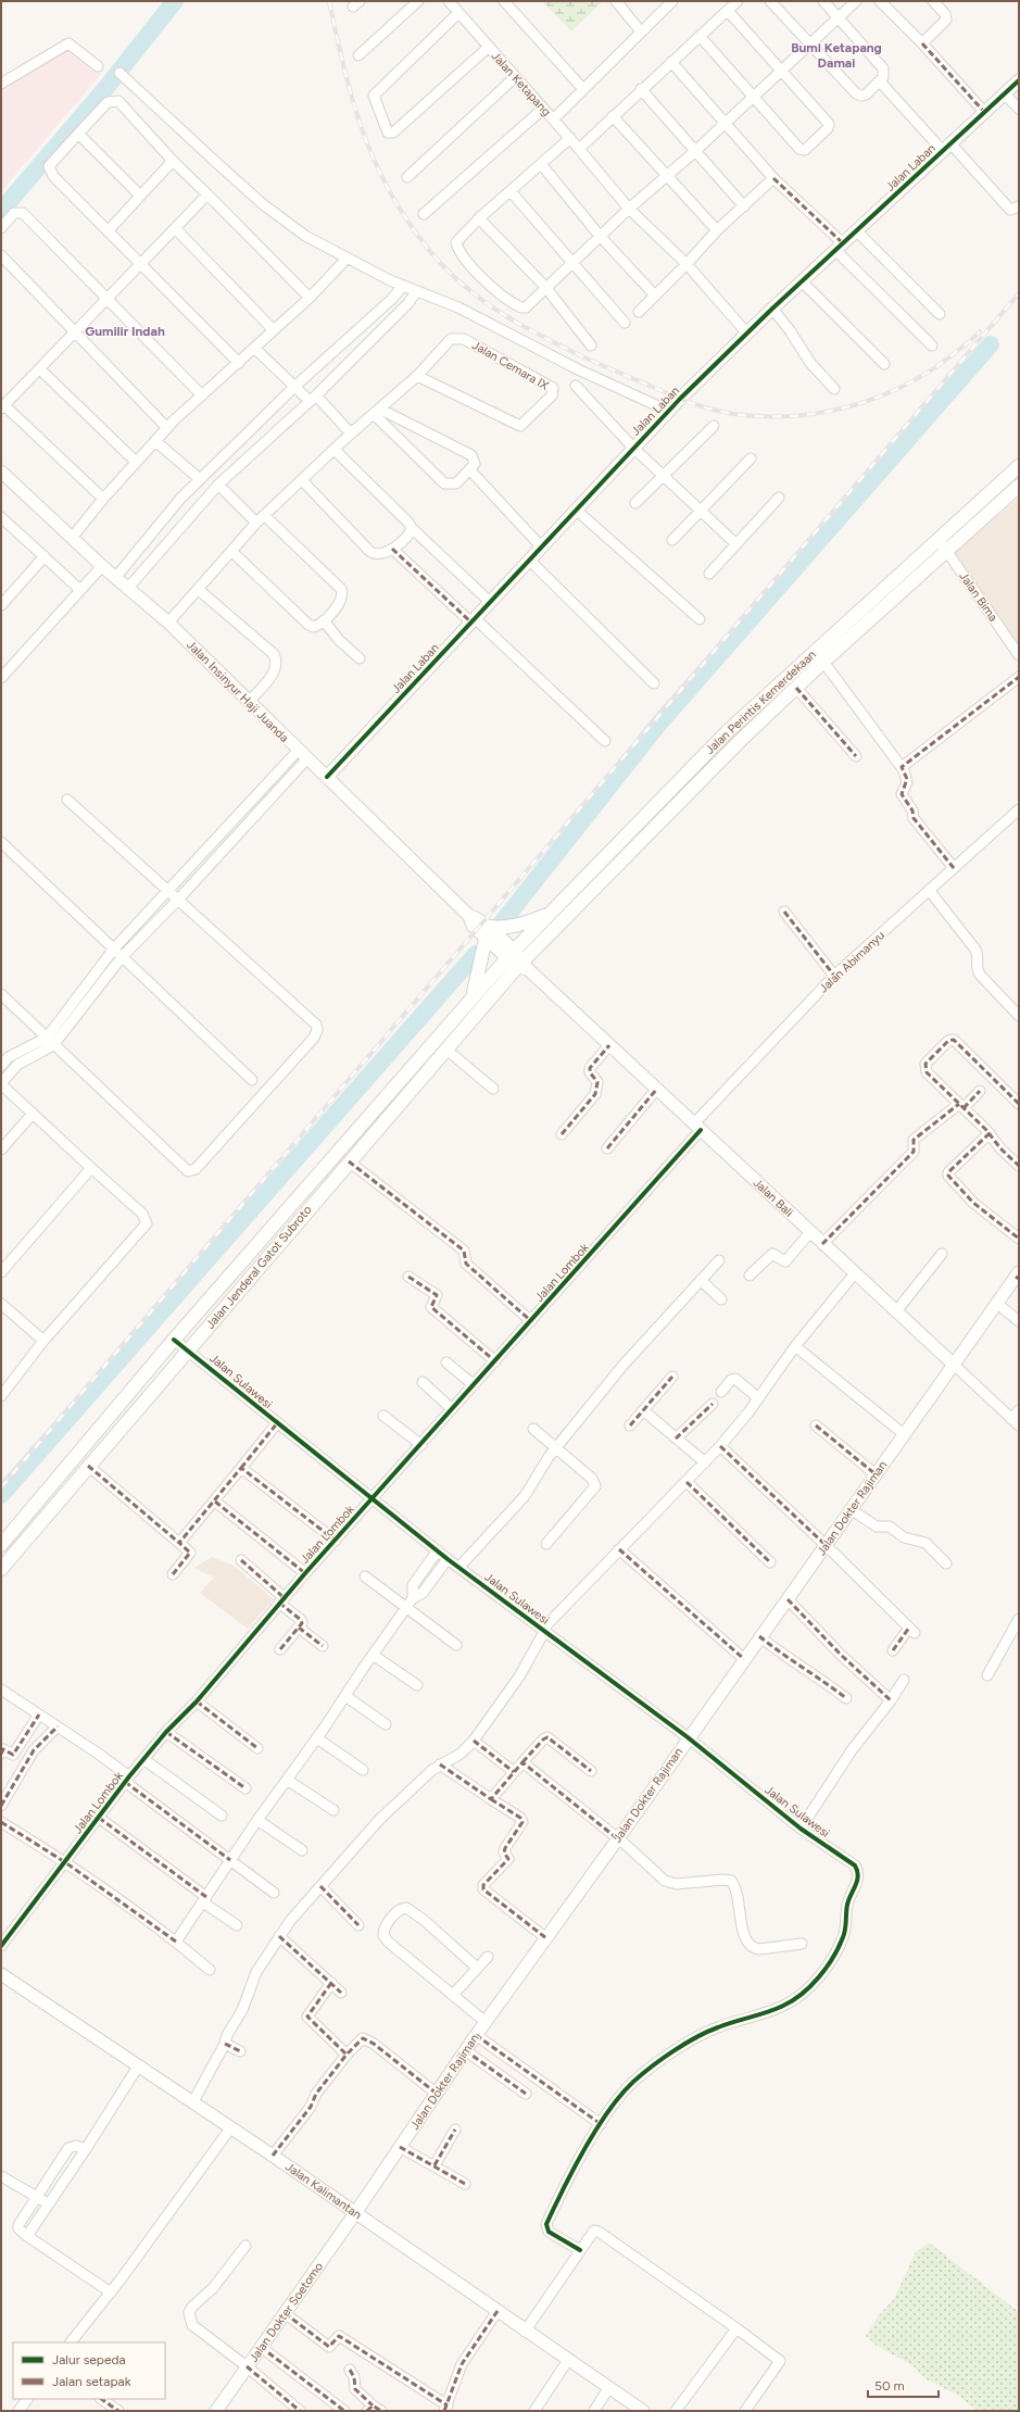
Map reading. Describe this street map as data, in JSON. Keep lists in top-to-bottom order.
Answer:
{
  "streets": {
    "main road": ["Jalan Perintis Kemerdekaan", "Jalan Jenderal Gatot Subroto"],
    "street": [
      "Jalan Ketapang",
      "Jalan Laban",
      "Jalan Cemara IX",
      "Jalan Bima",
      "Jalan Insinyur Haji Juanda",
      "Jalan Abimanyu",
      "Jalan Bali",
      "Jalan Lombok",
      "Jalan Sulawesi",
      "Jalan Dokter Rajiman",
      "Jalan Kalimantan",
      "Jalan Dokter Soetomo"
    ]
  },
  "crossings": [
    ["Jalan Laban", "Jalan Insinyur Haji Juanda"],
    ["Jalan Bima", "Jalan Perintis Kemerdekaan"],
    ["Jalan Insinyur Haji Juanda", "Jalan Perintis Kemerdekaan"],
    ["Jalan Insinyur Haji Juanda", "Jalan Bali"],
    ["Jalan Insinyur Haji Juanda", "Jalan Jenderal Gatot Subroto"],
    ["Jalan Perintis Kemerdekaan", "Jalan Bali"],
    ["Jalan Perintis Kemerdekaan", "Jalan Jenderal Gatot Subroto"],
    ["Jalan Abimanyu", "Jalan Bali"],
    ["Jalan Abimanyu", "Jalan Lombok"],
    ["Jalan Bali", "Jalan Jenderal Gatot Subroto"],
    ["Jalan Bali", "Jalan Lombok"],
    ["Jalan Bali", "Jalan Dokter Rajiman"],
    ["Jalan Jenderal Gatot Subroto", "Jalan Sulawesi"],
    ["Jalan Lombok", "Jalan Sulawesi"],
    ["Jalan Sulawesi", "Jalan Dokter Rajiman"],
    ["Jalan Dokter Rajiman", "Jalan Kalimantan"],
    ["Jalan Dokter Rajiman", "Jalan Dokter Soetomo"],
    ["Jalan Kalimantan", "Jalan Dokter Soetomo"]
  ],
  "districts": ["Bumi Ketapang Damai", "Gumilir Indah"],
  "legend": ["Jalur sepeda", "Jalan setapak"],
  "scale_bar": "50 m"
}
